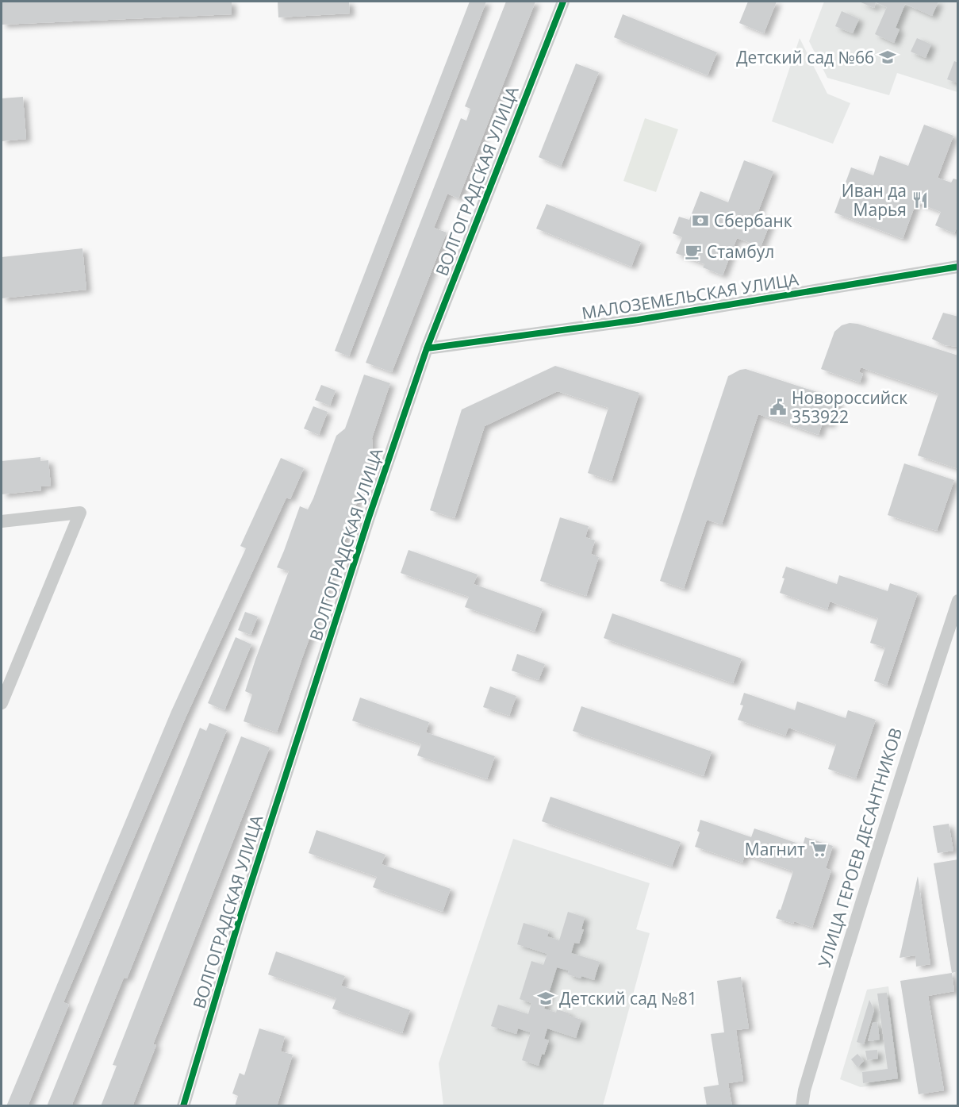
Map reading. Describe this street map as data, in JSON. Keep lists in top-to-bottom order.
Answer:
{
  "streets": {
    "street": ["ВОЛГОГРАДСКАЯ УЛИЦА", "МАЛОЗЕМЕЛЬСКАЯ УЛИЦА", "УЛИЦА ГЕРОЕВ ДЕСАНТНИКОВ"]
  },
  "crossings": [
    ["ВОЛГОГРАДСКАЯ УЛИЦА", "МАЛОЗЕМЕЛЬСКАЯ УЛИЦА"]
  ],
  "places": {
    "school or university": ["Детский сад №66", "Детский сад №81"],
    "restaurant": ["Иван да Марья"],
    "bank": ["Сбербанк"],
    "cafe": ["Стамбул"],
    "public building": ["Новороссийск 353922"],
    "supermarket": ["Магнит"]
  }
}
